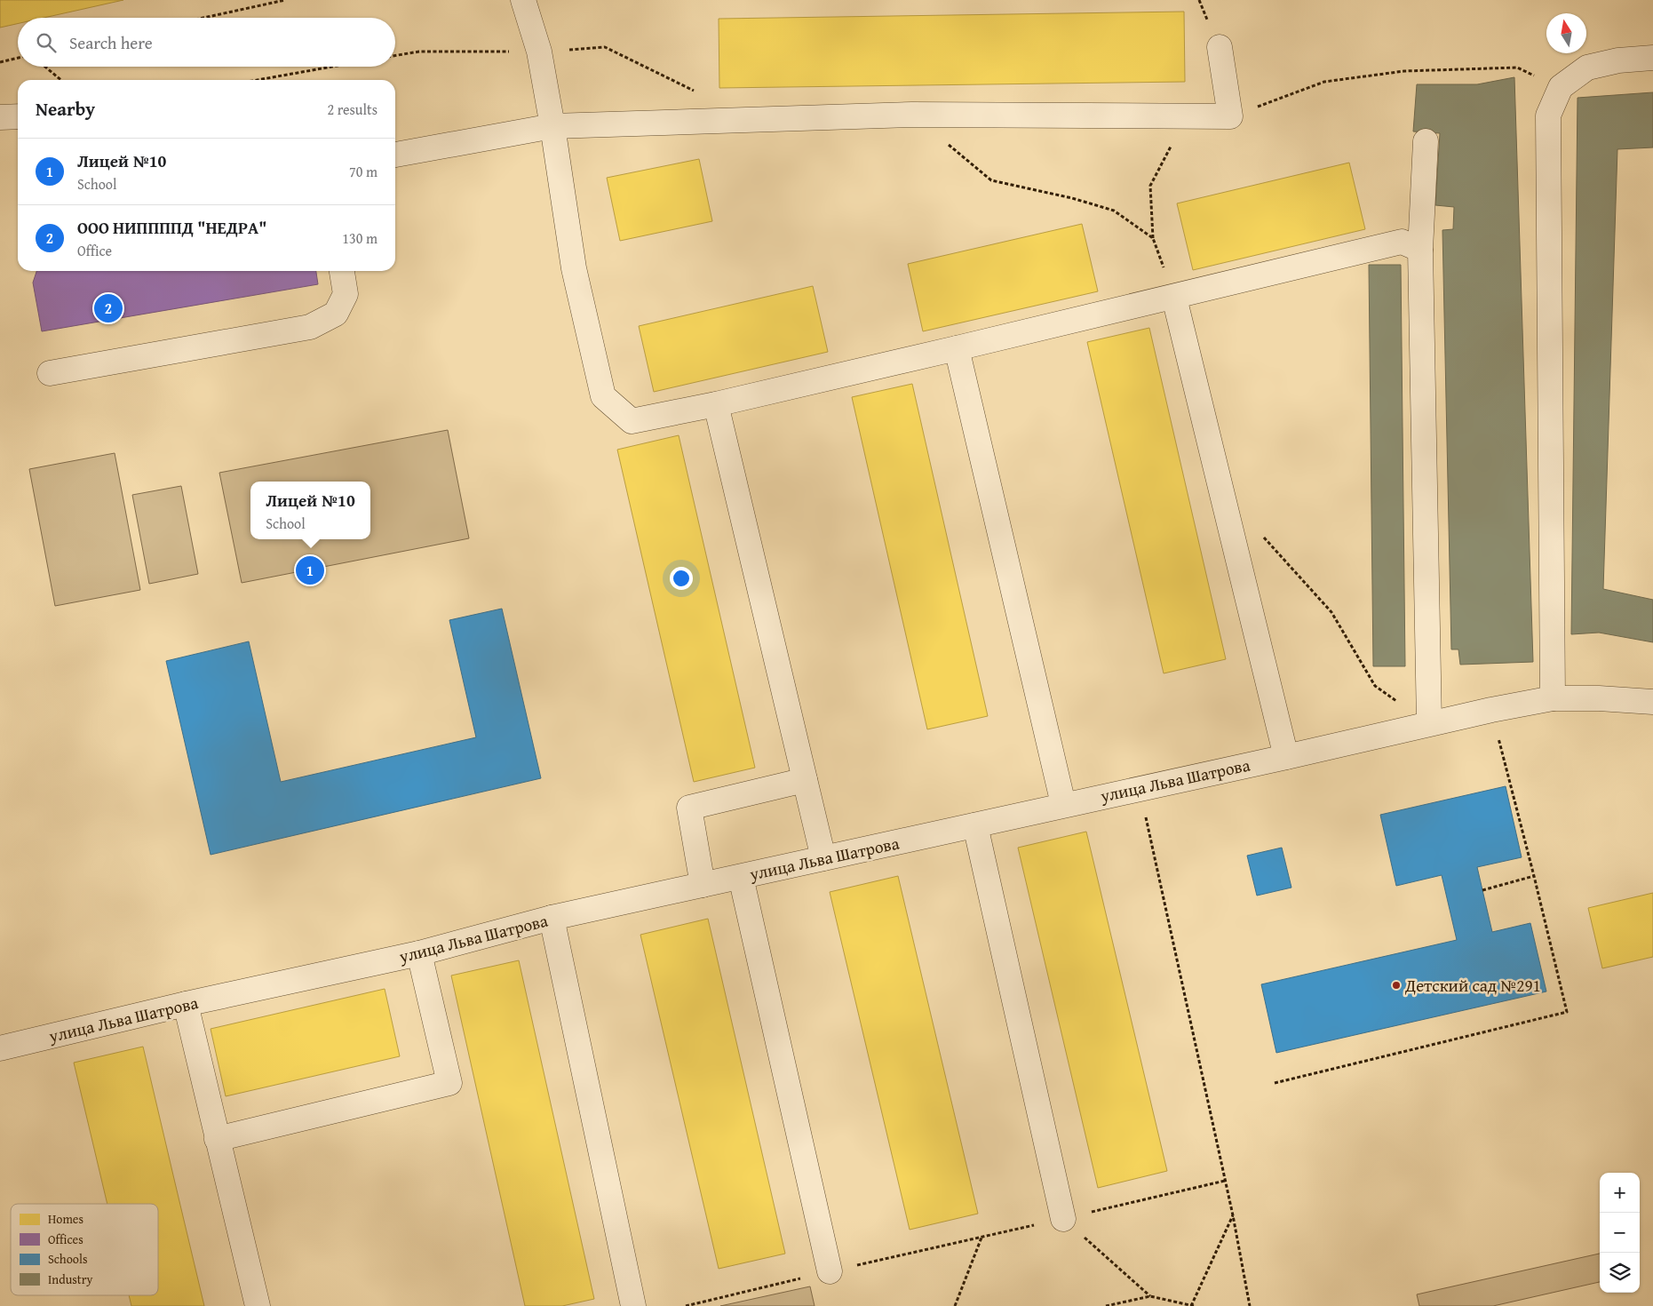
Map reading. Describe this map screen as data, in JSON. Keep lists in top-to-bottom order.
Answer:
{
  "streets": {
    "street": ["улица Льва Шатрова"]
  },
  "places": ["Детский сад №291"],
  "legend": [
    "Homes",
    "Offices",
    "Schools",
    "Industry"
  ],
  "north": "top",
  "page": {
    "search": "Search here",
    "heading": ["Nearby", "2 results"],
    "list": [
      {
        "mark": "1",
        "name": "Лицей №10",
        "note": "School",
        "value": "70 m"
      },
      {
        "mark": "2",
        "name": "ООО НИППППД \"НЕДРА\"",
        "note": "Office",
        "value": "130 m"
      }
    ],
    "pins": ["2", "1"],
    "popup": ["Лицей №10", "School"],
    "map_buttons": ["+", "−"]
  }
}
